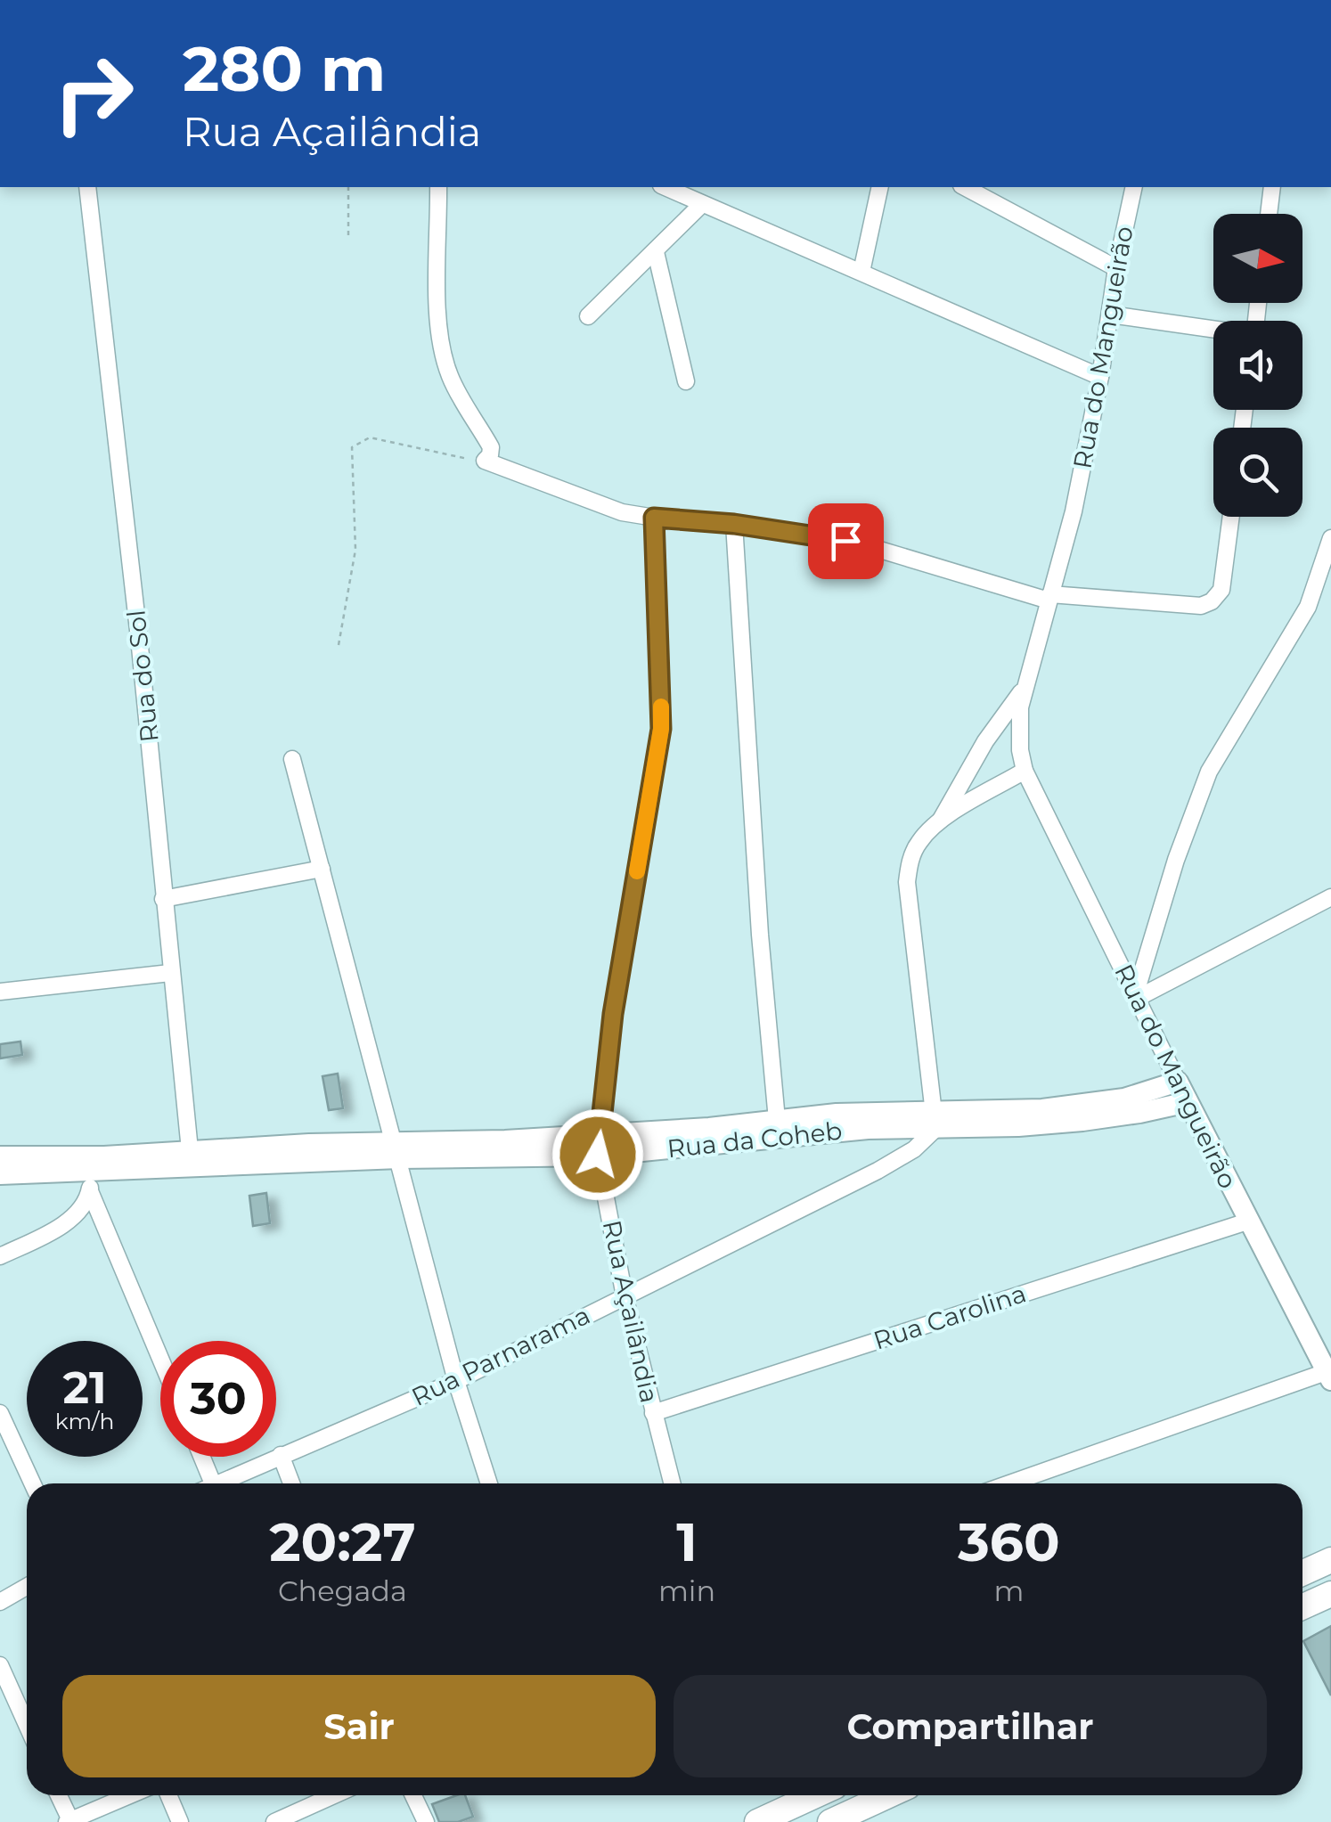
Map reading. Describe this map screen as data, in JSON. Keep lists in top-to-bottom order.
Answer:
{
  "streets": {
    "street": [
      "Rua do Mangueirão",
      "Rua do Sol",
      "Rua da Coheb",
      "Rua Açailândia",
      "Rua Carolina",
      "Rua Parnarama"
    ]
  },
  "crossings": [
    ["Rua do Mangueirão", "Rua da Coheb"],
    ["Rua do Mangueirão", "Rua Carolina"],
    ["Rua do Sol", "Rua da Coheb"],
    ["Rua da Coheb", "Rua Açailândia"],
    ["Rua da Coheb", "Rua Parnarama"],
    ["Rua Açailândia", "Rua Carolina"],
    ["Rua Açailândia", "Rua Parnarama"]
  ],
  "north": "right",
  "page": {
    "turn": ["280 m", "Rua Açailândia"],
    "speed": "21 km/h",
    "limit": "30",
    "eta": [
      "20:27",
      "Chegada",
      "1",
      "min",
      "360",
      "m"
    ],
    "buttons": ["Sair", "Compartilhar"]
  }
}
